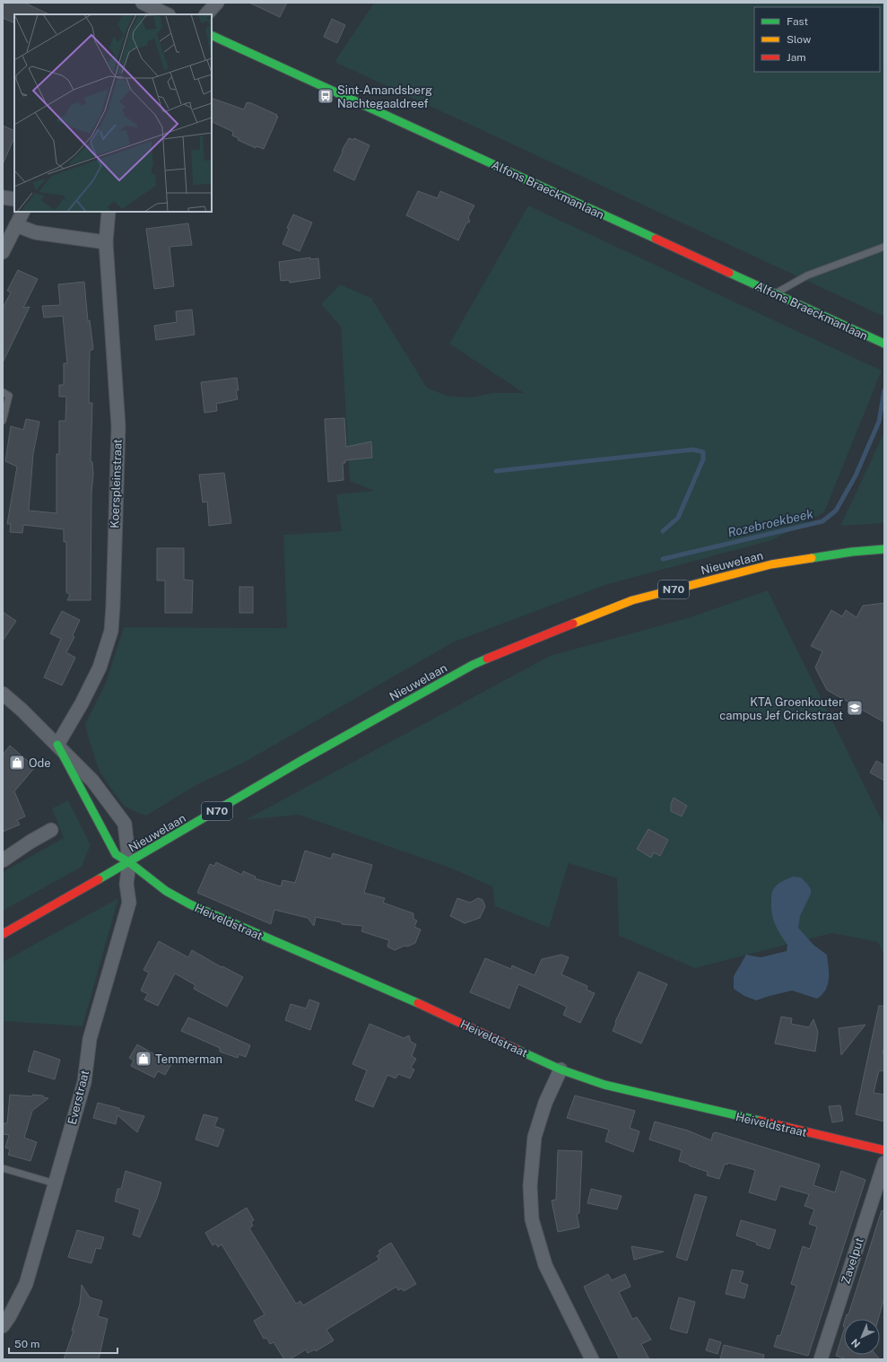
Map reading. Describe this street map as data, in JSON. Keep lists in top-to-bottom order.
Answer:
{
  "streets": {
    "street": [
      "Alfons Braeckmanlaan",
      "Koerspleinstraat",
      "Nieuwelaan",
      "N70",
      "Heiveldstraat",
      "Everstraat",
      "Zavelput"
    ]
  },
  "crossings": [
    ["Koerspleinstraat", "Heiveldstraat"],
    ["Nieuwelaan", "Heiveldstraat"],
    ["Nieuwelaan", "Everstraat"],
    ["Heiveldstraat", "Everstraat"]
  ],
  "water": ["Rozebroekbeek"],
  "places": {
    "bus stop": ["Sint-Amandsberg Nachtegaaldreef"],
    "school or university": ["KTA Groenkouter campus Jef Crickstraat"],
    "shop": ["Ode", "Temmerman"]
  },
  "legend": ["Fast", "Slow", "Jam"],
  "scale_bar": "50 m",
  "north": "bottom left"
}
